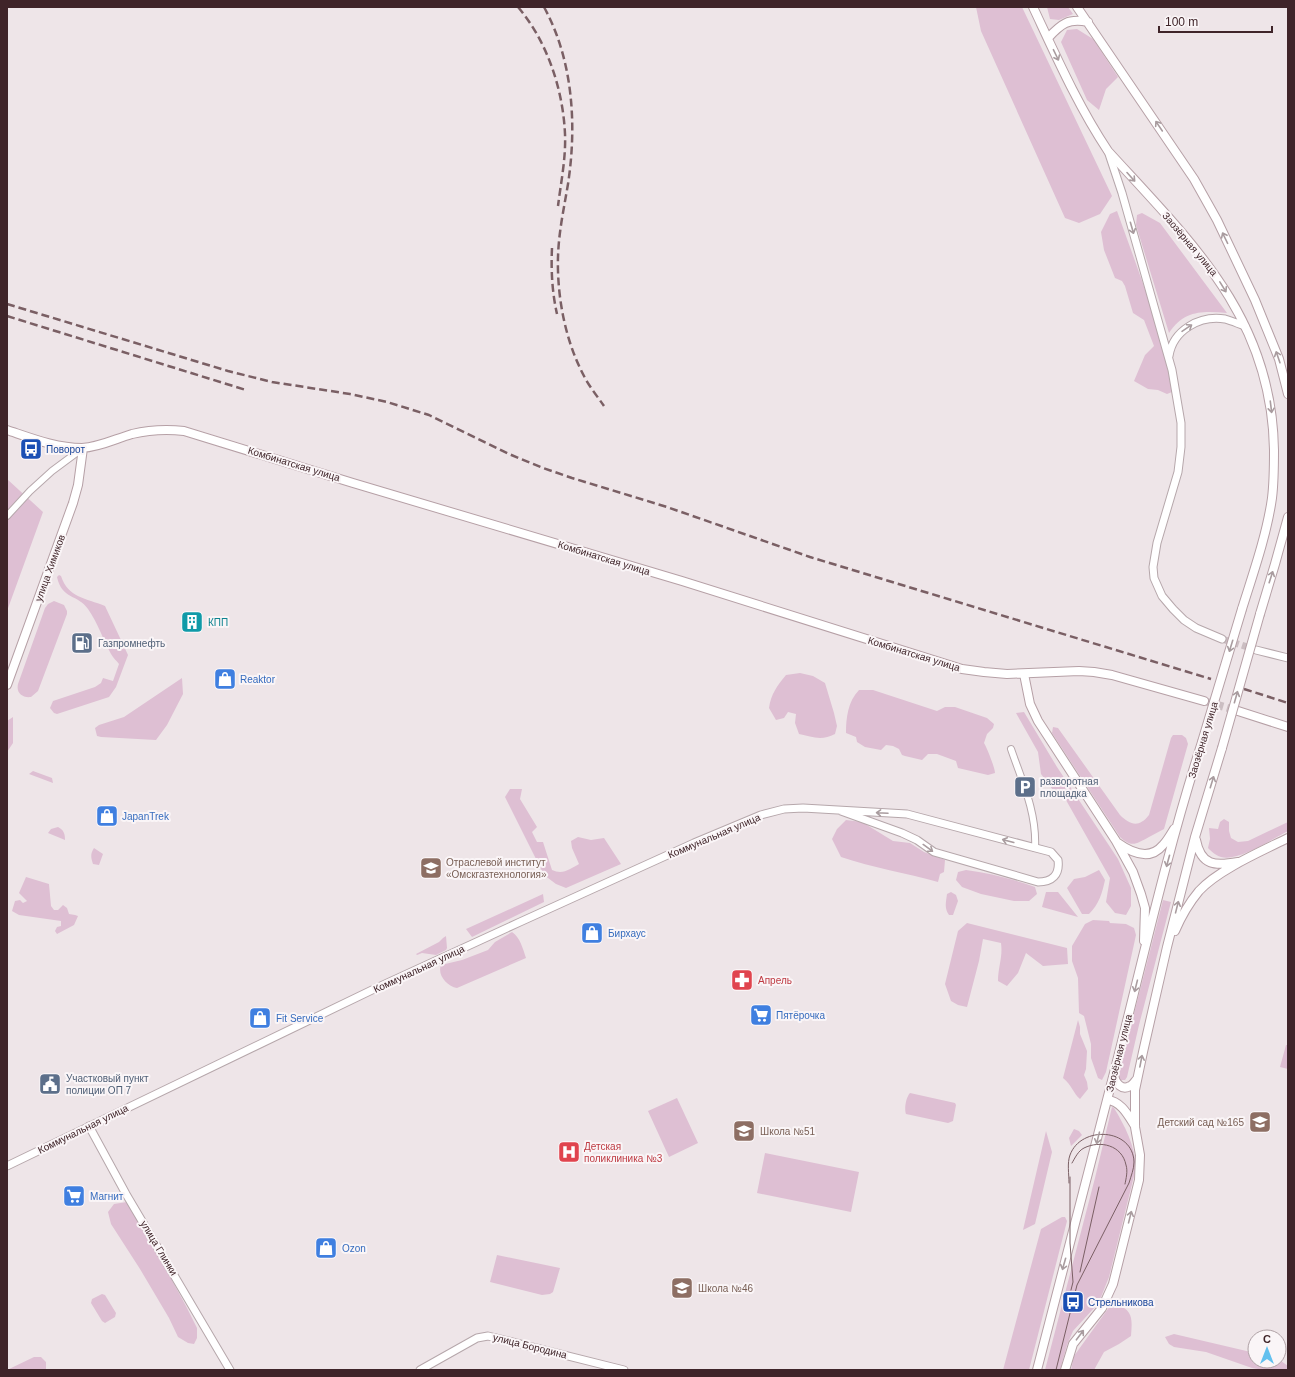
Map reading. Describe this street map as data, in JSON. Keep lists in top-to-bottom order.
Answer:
{
  "streets": {
    "main road": ["Заозёрная улица", "Комбинатская улица", "улица Химиков"],
    "street": ["Коммунальная улица", "улица Глинки", "улица Бородина"]
  },
  "crossings": [
    ["Комбинатская улица", "улица Химиков"],
    ["Коммунальная улица", "улица Глинки"]
  ],
  "places": {
    "bus stop": ["Поворот", "Стрельникова"],
    "building": ["КПП"],
    "fuel station": ["Газпромнефть"],
    "shop": [
      "Reaktor",
      "JapanTrek",
      "Бирхаус",
      "Fit Service",
      "Ozon"
    ],
    "parking": ["разворотная площадка"],
    "school or university": [
      "Отраслевой институт «Омскгазтехнология»",
      "Детский сад №165",
      "Школа №51",
      "Школа №46"
    ],
    "pharmacy": ["Апрель"],
    "supermarket": ["Пятёрочка", "Магнит"],
    "public building": ["Участковый пункт полиции ОП 7"],
    "hospital": ["Детская поликлиника №3"]
  },
  "scale_bar": "100 m",
  "north": "top"
}
